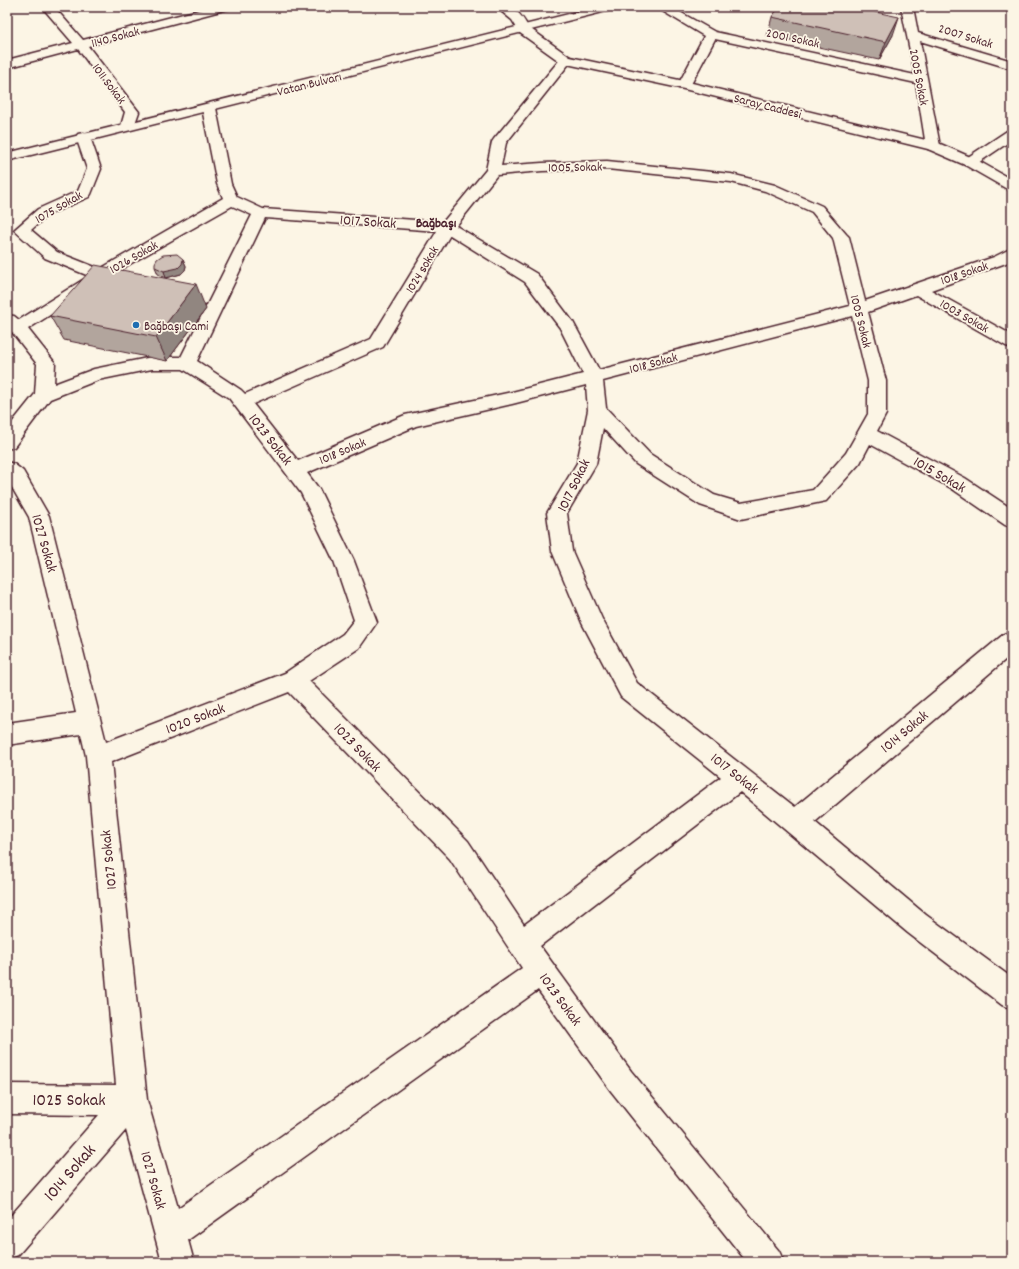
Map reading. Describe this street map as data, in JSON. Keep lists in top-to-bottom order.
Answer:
{
  "streets": {
    "street": [
      "2007 Sokak",
      "1140 Sokak",
      "2001 Sokak",
      "2005 Sokak",
      "1011 Sokak",
      "Vatan Bulvarı",
      "Saray Caddesi",
      "1005 Sokak",
      "1075 Sokak",
      "1017 Sokak",
      "1026 Sokak",
      "1024 sokak",
      "1018 Sokak",
      "1003 Sokak",
      "1023 Sokak",
      "1015 Sokak",
      "1027 Sokak",
      "1020 Sokak",
      "1014 Sokak",
      "1025 Sokak"
    ]
  },
  "crossings": [
    ["2007 Sokak", "2005 Sokak"],
    ["1140 Sokak", "1011 Sokak"],
    ["2001 Sokak", "2005 Sokak"],
    ["2005 Sokak", "Saray Caddesi"],
    ["1011 Sokak", "Vatan Bulvarı"],
    ["Vatan Bulvarı", "Saray Caddesi"],
    ["Vatan Bulvarı", "1075 Sokak"],
    ["Saray Caddesi", "1024 sokak"],
    ["1005 Sokak", "1017 Sokak"],
    ["1005 Sokak", "1024 sokak"],
    ["1005 Sokak", "1018 Sokak"],
    ["1005 Sokak", "1015 Sokak"],
    ["1075 Sokak", "1026 Sokak"],
    ["1017 Sokak", "1026 Sokak"],
    ["1017 Sokak", "1024 sokak"],
    ["1017 Sokak", "1018 Sokak"],
    ["1017 Sokak", "1014 Sokak"],
    ["1024 sokak", "1023 Sokak"],
    ["1018 Sokak", "1003 Sokak"],
    ["1018 Sokak", "1023 Sokak"],
    ["1023 Sokak", "1020 Sokak"],
    ["1027 Sokak", "1020 Sokak"],
    ["1027 Sokak", "1014 Sokak"],
    ["1027 Sokak", "1025 Sokak"],
    ["1014 Sokak", "1025 Sokak"]
  ],
  "districts": ["Bağbaşı"],
  "places": ["Bağbaşı Cami"]
}
